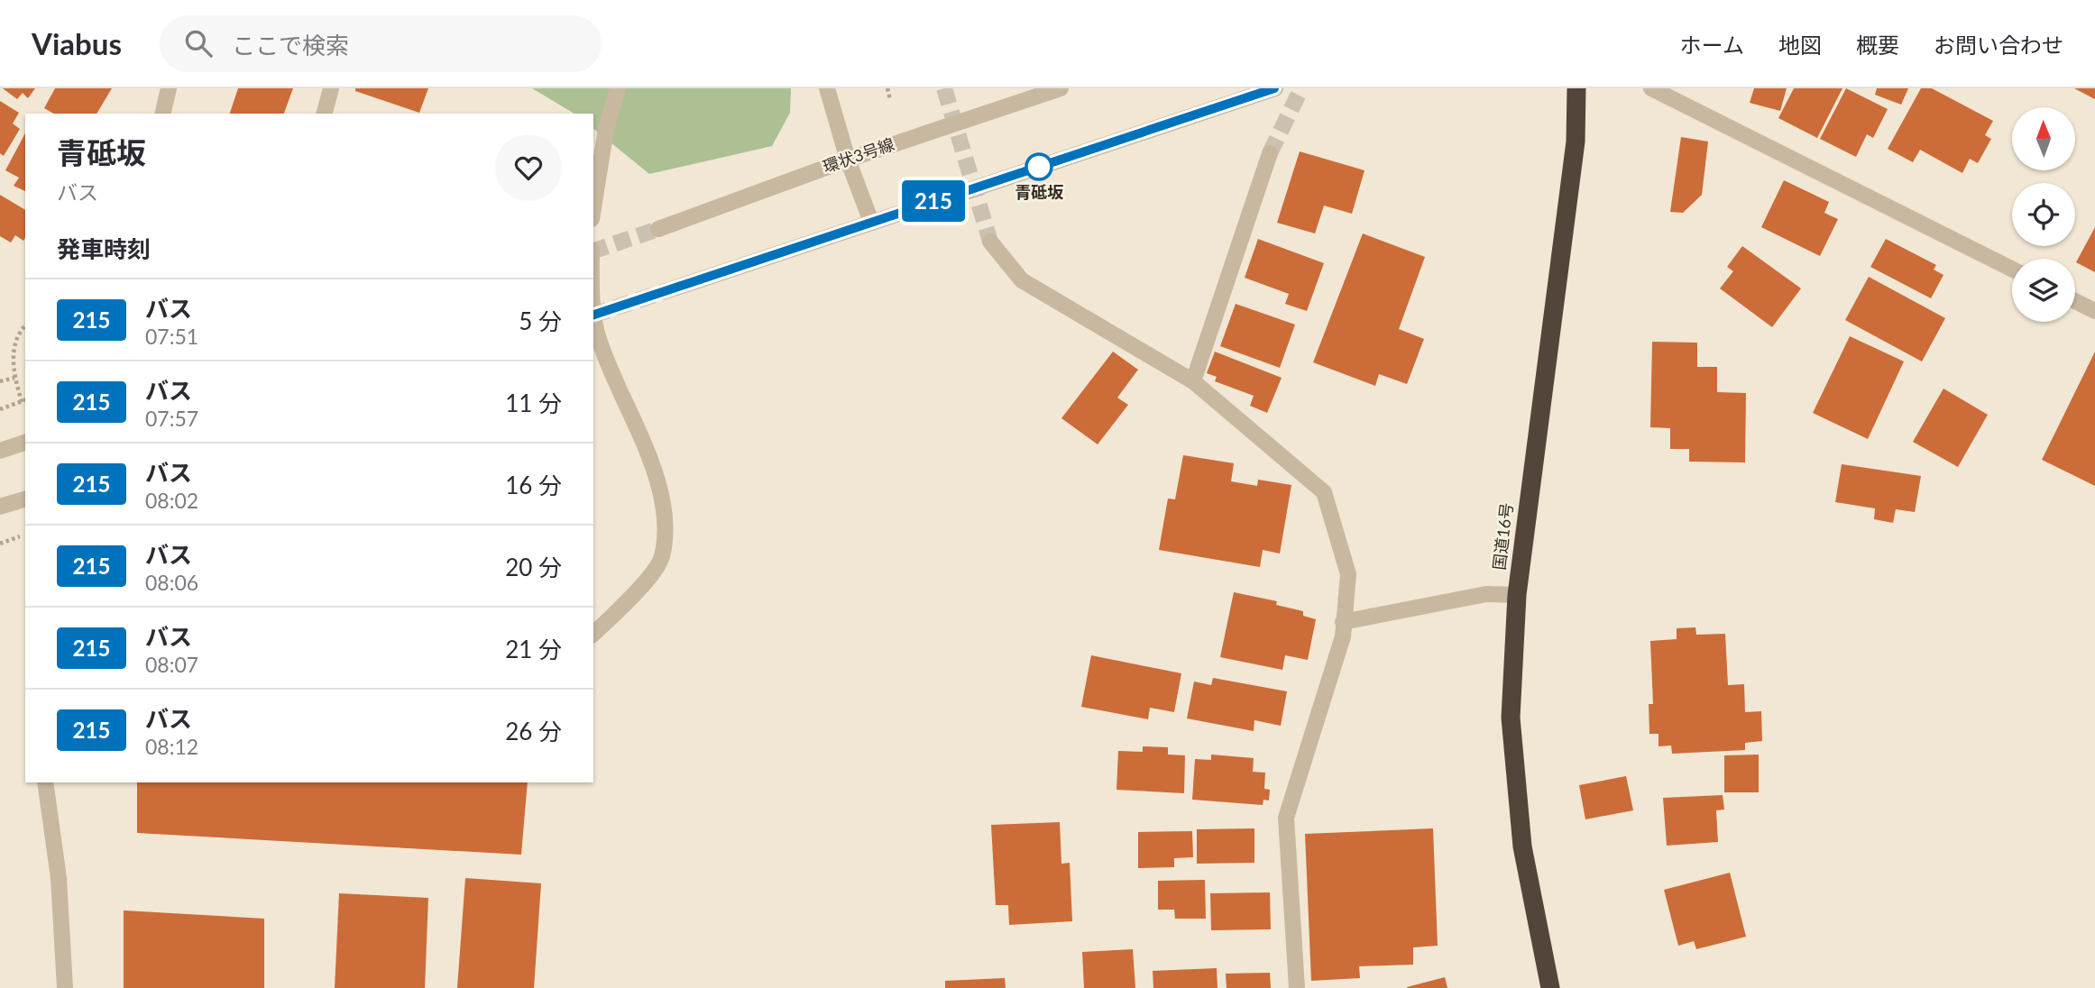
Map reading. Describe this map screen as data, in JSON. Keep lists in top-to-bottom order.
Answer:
{
  "streets": {
    "highway": ["国道16号"],
    "street": ["環状3号線"]
  },
  "places": ["青砥坂"],
  "lines": ["bus line 215"],
  "north": "top",
  "page": {
    "header": "Viabus",
    "search": "ここで検索",
    "nav": [
      "ホーム",
      "地図",
      "概要",
      "お問い合わせ"
    ],
    "on_map": "215",
    "heading": [
      ["青砥坂", "バス"],
      "発車時刻"
    ],
    "list": [
      {
        "mark": "215",
        "name": "バス",
        "note": "07:51",
        "value": "5 分"
      },
      {
        "mark": "215",
        "name": "バス",
        "note": "07:57",
        "value": "11 分"
      },
      {
        "mark": "215",
        "name": "バス",
        "note": "08:02",
        "value": "16 分"
      },
      {
        "mark": "215",
        "name": "バス",
        "note": "08:06",
        "value": "20 分"
      },
      {
        "mark": "215",
        "name": "バス",
        "note": "08:07",
        "value": "21 分"
      },
      {
        "mark": "215",
        "name": "バス",
        "note": "08:12",
        "value": "26 分"
      }
    ]
  }
}
